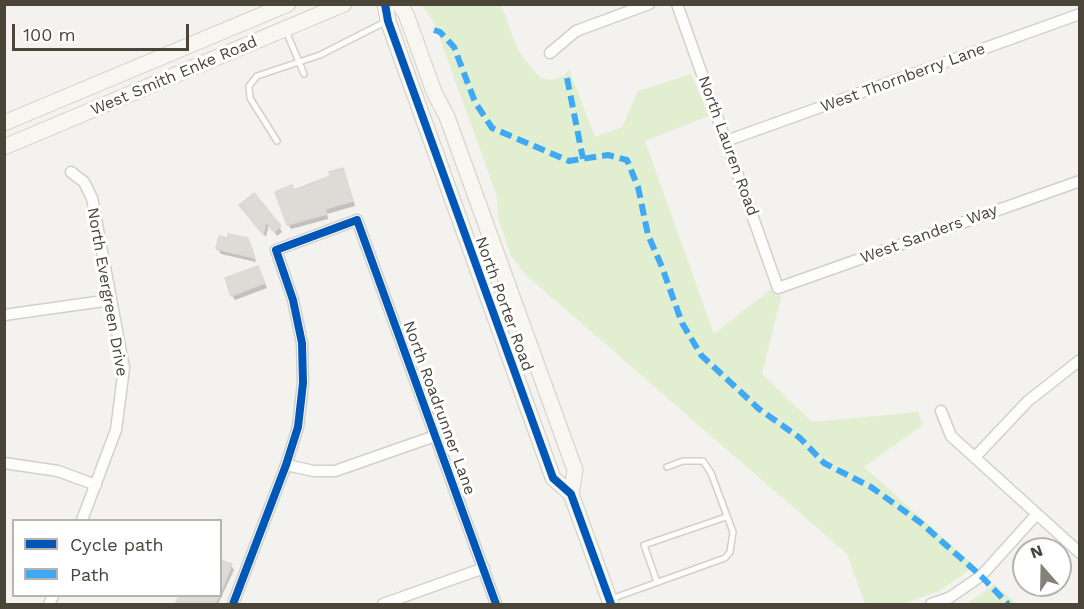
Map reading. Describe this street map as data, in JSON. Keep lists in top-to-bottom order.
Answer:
{
  "streets": {
    "street": [
      "West Smith Enke Road",
      "West Thornberry Lane",
      "North Lauren Road",
      "West Sanders Way",
      "North Evergreen Drive",
      "North Porter Road",
      "North Roadrunner Lane"
    ]
  },
  "crossings": [
    ["West Thornberry Lane", "North Lauren Road"],
    ["North Lauren Road", "West Sanders Way"]
  ],
  "legend": ["Cycle path", "Path"],
  "scale_bar": "100 m",
  "north": "top"
}
